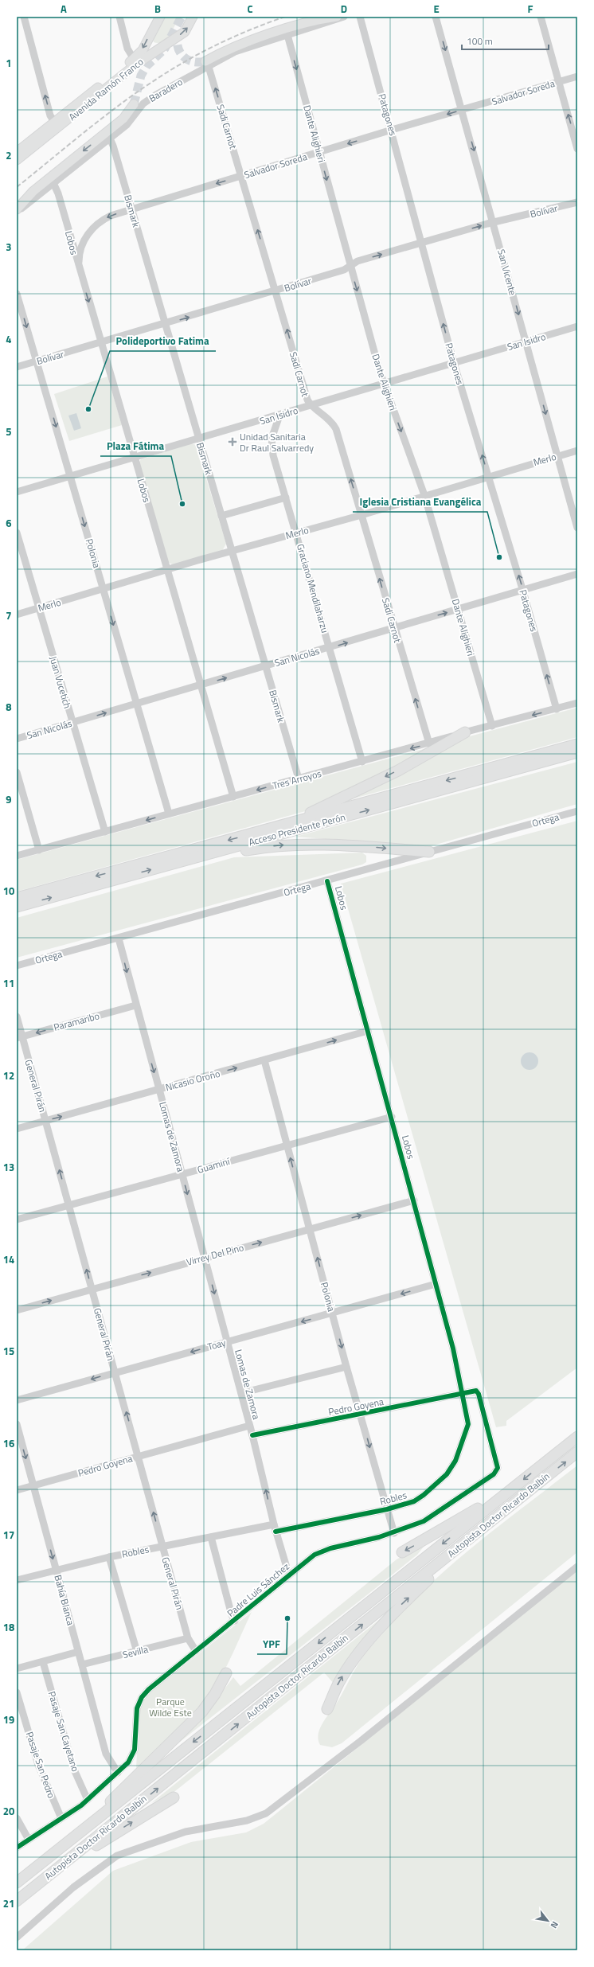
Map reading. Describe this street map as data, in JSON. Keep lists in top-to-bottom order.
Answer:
{
  "streets": {
    "highway": ["Acceso Presidente Perón", "Autopista Doctor Ricardo Balbín"],
    "main road": ["Avenida Ramón Franco"],
    "street": [
      "Baradero",
      "Salvador Soreda",
      "Patagones",
      "Sadi Carnot",
      "Dante Alighieri",
      "Bismark",
      "Bolívar",
      "Lobos",
      "San Vicente",
      "San Isidro",
      "Merlo",
      "Polonia",
      "Graciano Mendilaharzu",
      "San Nicolás",
      "Juan Vucetich",
      "Tres Arroyos",
      "Ortega",
      "Paramaribo",
      "Nicasio Oroño",
      "General Pirán",
      "Lomas de Zamora",
      "Guaminí",
      "Virrey Del Pino",
      "Toay",
      "Pedro Goyena",
      "Robles",
      "Padre Luis Sánchez",
      "Bahía Blanca",
      "Sevilla",
      "Pasaje San Cayetano",
      "Pasaje San Pedro"
    ]
  },
  "crossings": [
    ["Baradero", "Sadi Carnot"],
    ["Baradero", "Dante Alighieri"],
    ["Baradero", "Bismark"],
    ["Baradero", "Lobos"],
    ["Salvador Soreda", "Patagones"],
    ["Salvador Soreda", "Sadi Carnot"],
    ["Salvador Soreda", "Dante Alighieri"],
    ["Salvador Soreda", "Bismark"],
    ["Salvador Soreda", "Lobos"],
    ["Salvador Soreda", "San Vicente"],
    ["Patagones", "Bolívar"],
    ["Patagones", "San Isidro"],
    ["Patagones", "Merlo"],
    ["Patagones", "San Nicolás"],
    ["Patagones", "Tres Arroyos"],
    ["Sadi Carnot", "Bolívar"],
    ["Sadi Carnot", "San Isidro"],
    ["Sadi Carnot", "Merlo"],
    ["Sadi Carnot", "San Nicolás"],
    ["Sadi Carnot", "Tres Arroyos"],
    ["Dante Alighieri", "Bolívar"],
    ["Dante Alighieri", "San Isidro"],
    ["Dante Alighieri", "Merlo"],
    ["Dante Alighieri", "San Nicolás"],
    ["Dante Alighieri", "Tres Arroyos"],
    ["Bismark", "Bolívar"],
    ["Bismark", "San Isidro"],
    ["Bismark", "Merlo"],
    ["Bismark", "San Nicolás"],
    ["Bismark", "Tres Arroyos"],
    ["Bolívar", "Lobos"],
    ["Bolívar", "San Vicente"],
    ["Bolívar", "Polonia"],
    ["Lobos", "San Isidro"],
    ["Lobos", "Merlo"],
    ["Lobos", "San Nicolás"],
    ["Lobos", "Tres Arroyos"],
    ["Lobos", "Ortega"],
    ["Lobos", "Nicasio Oroño"],
    ["Lobos", "Guaminí"],
    ["Lobos", "Virrey Del Pino"],
    ["Lobos", "Toay"],
    ["Lobos", "Pedro Goyena"],
    ["Lobos", "Robles"],
    ["Lobos", "Padre Luis Sánchez"],
    ["San Vicente", "San Isidro"],
    ["San Vicente", "Merlo"],
    ["San Isidro", "Polonia"],
    ["San Isidro", "Graciano Mendilaharzu"],
    ["Merlo", "Polonia"],
    ["Merlo", "Graciano Mendilaharzu"],
    ["Merlo", "Juan Vucetich"],
    ["Polonia", "San Nicolás"],
    ["Polonia", "Tres Arroyos"],
    ["Polonia", "Nicasio Oroño"],
    ["Polonia", "Guaminí"],
    ["Polonia", "Virrey Del Pino"],
    ["Polonia", "Toay"],
    ["Polonia", "Pedro Goyena"],
    ["Polonia", "Robles"],
    ["Polonia", "Padre Luis Sánchez"],
    ["Graciano Mendilaharzu", "San Nicolás"],
    ["Graciano Mendilaharzu", "Tres Arroyos"],
    ["San Nicolás", "Juan Vucetich"],
    ["Juan Vucetich", "Tres Arroyos"],
    ["Ortega", "Lomas de Zamora"],
    ["Paramaribo", "General Pirán"],
    ["Paramaribo", "Lomas de Zamora"],
    ["Nicasio Oroño", "General Pirán"],
    ["Nicasio Oroño", "Lomas de Zamora"],
    ["General Pirán", "Guaminí"],
    ["General Pirán", "Virrey Del Pino"],
    ["General Pirán", "Toay"],
    ["General Pirán", "Pedro Goyena"],
    ["General Pirán", "Robles"],
    ["General Pirán", "Padre Luis Sánchez"],
    ["General Pirán", "Sevilla"],
    ["Lomas de Zamora", "Guaminí"],
    ["Lomas de Zamora", "Virrey Del Pino"],
    ["Lomas de Zamora", "Toay"],
    ["Lomas de Zamora", "Pedro Goyena"],
    ["Lomas de Zamora", "Robles"],
    ["Lomas de Zamora", "Padre Luis Sánchez"],
    ["Pedro Goyena", "Padre Luis Sánchez"],
    ["Pedro Goyena", "Bahía Blanca"],
    ["Robles", "Bahía Blanca"],
    ["Padre Luis Sánchez", "Bahía Blanca"],
    ["Padre Luis Sánchez", "Pasaje San Cayetano"],
    ["Padre Luis Sánchez", "Pasaje San Pedro"],
    ["Bahía Blanca", "Sevilla"]
  ],
  "one_way": [
    "Salvador Soreda",
    "Patagones",
    "Sadi Carnot",
    "Dante Alighieri",
    "Bolívar",
    "San Vicente",
    "San Nicolás",
    "Tres Arroyos",
    "Paramaribo",
    "Nicasio Oroño",
    "General Pirán",
    "Virrey Del Pino",
    "Toay",
    "Bahía Blanca"
  ],
  "parks": ["Parque Wilde Este"],
  "places": {
    "other": [
      "Polideportivo Fatima",
      "Plaza Fátima",
      "Iglesia Cristiana Evangélica",
      "YPF"
    ],
    "health": ["Unidad Sanitaria Dr Raul Salvarredy"]
  },
  "scale_bar": "100 m",
  "north": "bottom right",
  "grid": {
    "columns": [
      "A",
      "B",
      "C",
      "D",
      "E",
      "F"
    ],
    "rows": [
      "1",
      "2",
      "3",
      "4",
      "5",
      "6",
      "7",
      "8",
      "9",
      "10",
      "11",
      "12",
      "13",
      "14",
      "15",
      "16",
      "17",
      "18",
      "19",
      "20",
      "21"
    ]
  }
}
